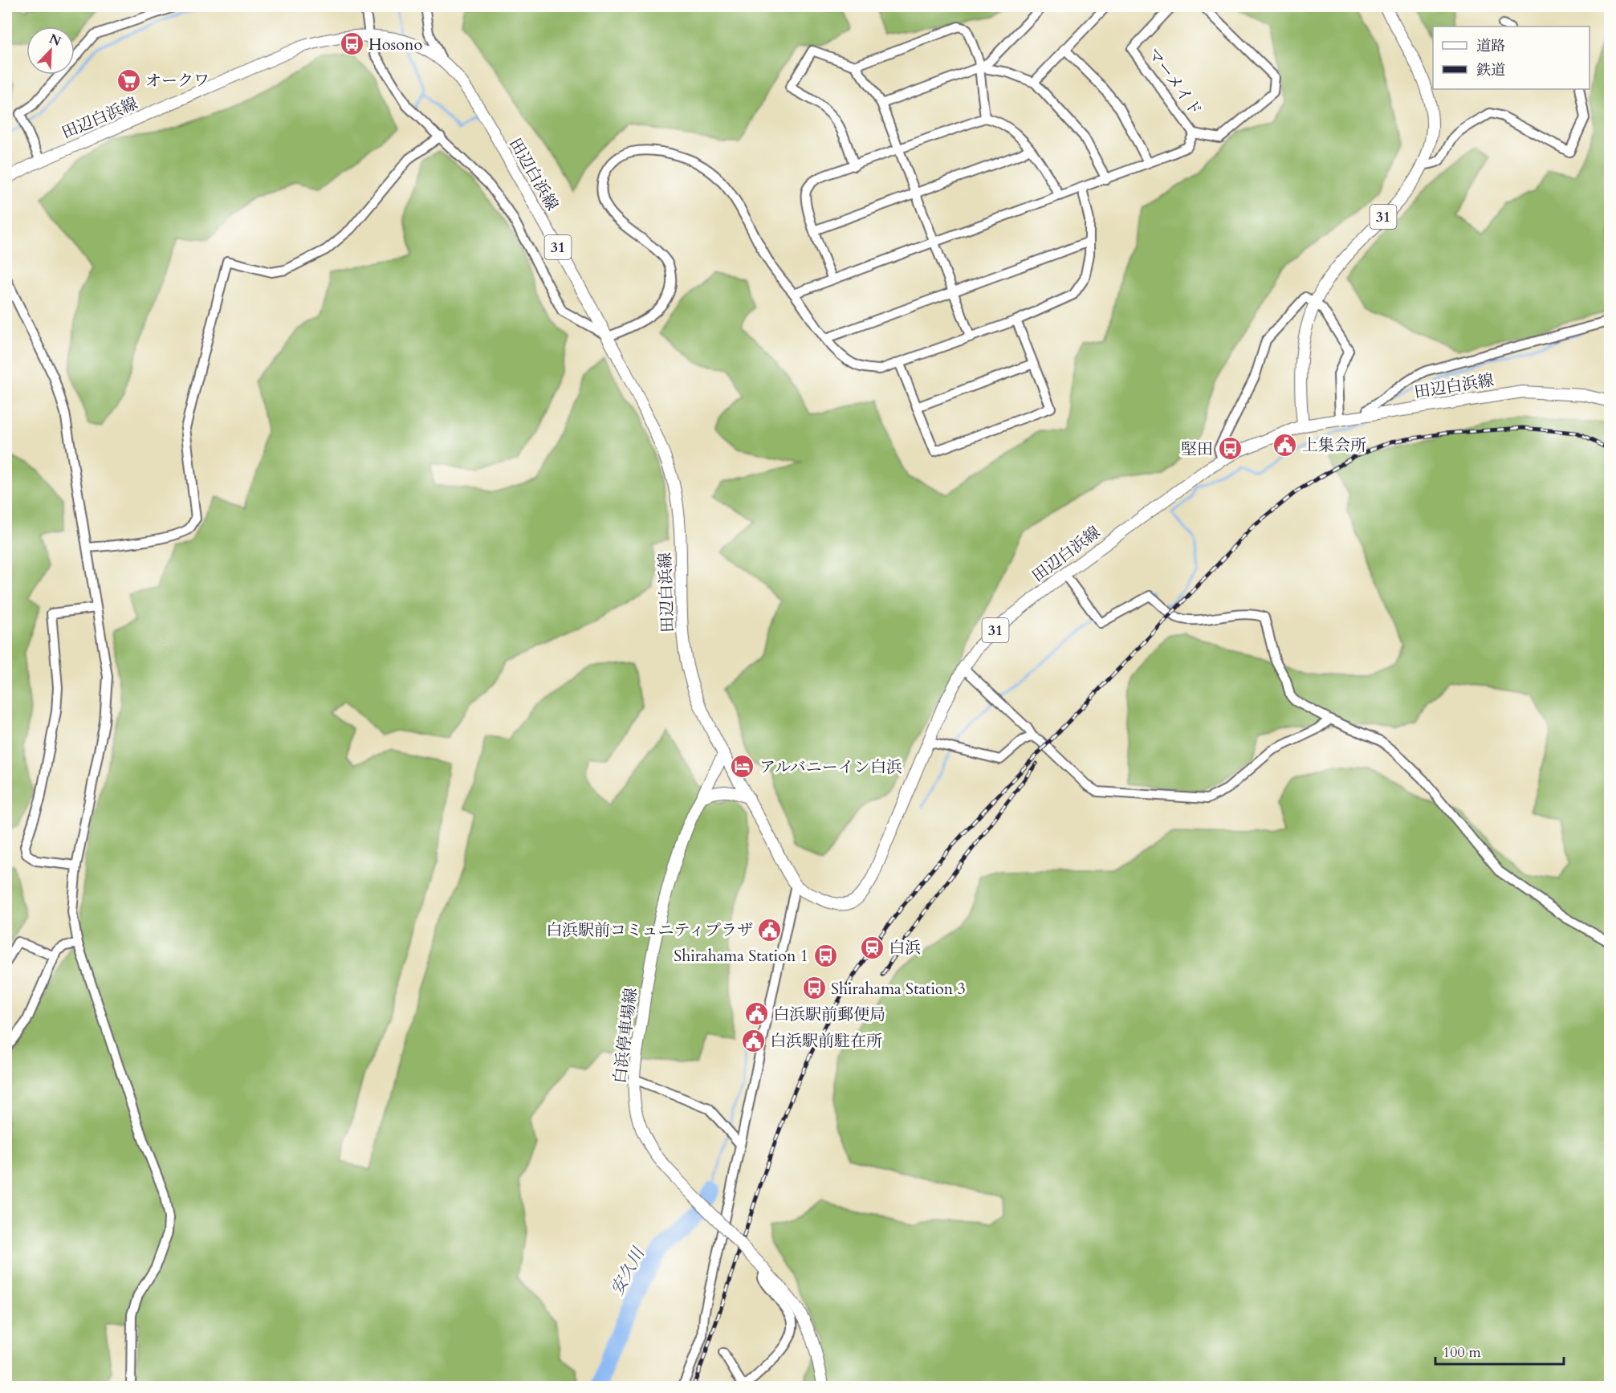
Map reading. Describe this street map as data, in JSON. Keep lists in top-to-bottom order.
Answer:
{
  "streets": {
    "main road": ["田辺白浜線", "31", "白浜停車場線"],
    "street": ["マーメイド"]
  },
  "crossings": [
    ["田辺白浜線", "31"],
    ["田辺白浜線", "白浜停車場線"]
  ],
  "water": ["安久川"],
  "places": {
    "bus stop": [
      "Hosono",
      "堅田",
      "Shirahama Station 1",
      "Shirahama Station 3"
    ],
    "supermarket": ["オークワ"],
    "public building": [
      "上集会所",
      "白浜駅前コミュニティプラザ",
      "白浜駅前郵便局",
      "白浜駅前駐在所"
    ],
    "hotel": ["アルバニーイン白浜"],
    "station": ["白浜"]
  },
  "legend": ["道路", "鉄道"],
  "scale_bar": "100 m",
  "north": "top right"
}
